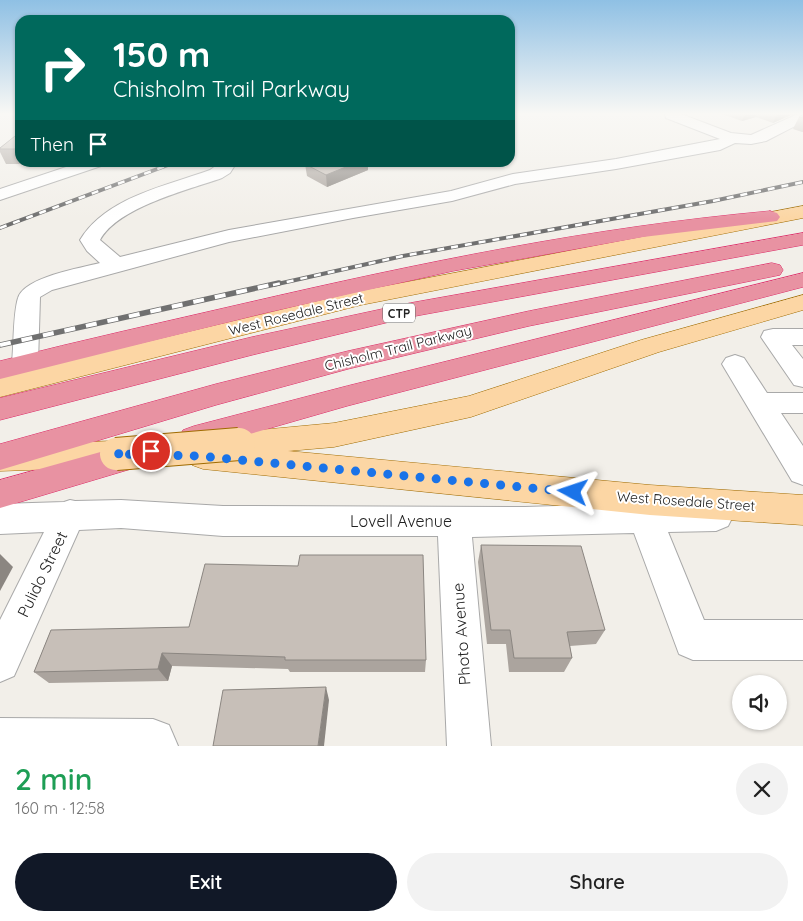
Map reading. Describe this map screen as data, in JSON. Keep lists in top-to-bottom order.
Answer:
{
  "streets": {
    "highway": ["CTP", "Chisholm Trail Parkway"],
    "main road": ["West Rosedale Street"],
    "street": ["Lovell Avenue", "Pulido Street", "Photo Avenue"]
  },
  "crossings": [
    ["West Rosedale Street", "Chisholm Trail Parkway"],
    ["West Rosedale Street", "Lovell Avenue"],
    ["Lovell Avenue", "Pulido Street"],
    ["Lovell Avenue", "Photo Avenue"]
  ],
  "page": {
    "turn": ["150 m", "Chisholm Trail Parkway"],
    "then": "Then",
    "heading": ["2 min", "160 m · 12:58"],
    "buttons": ["Exit", "Share"]
  }
}
